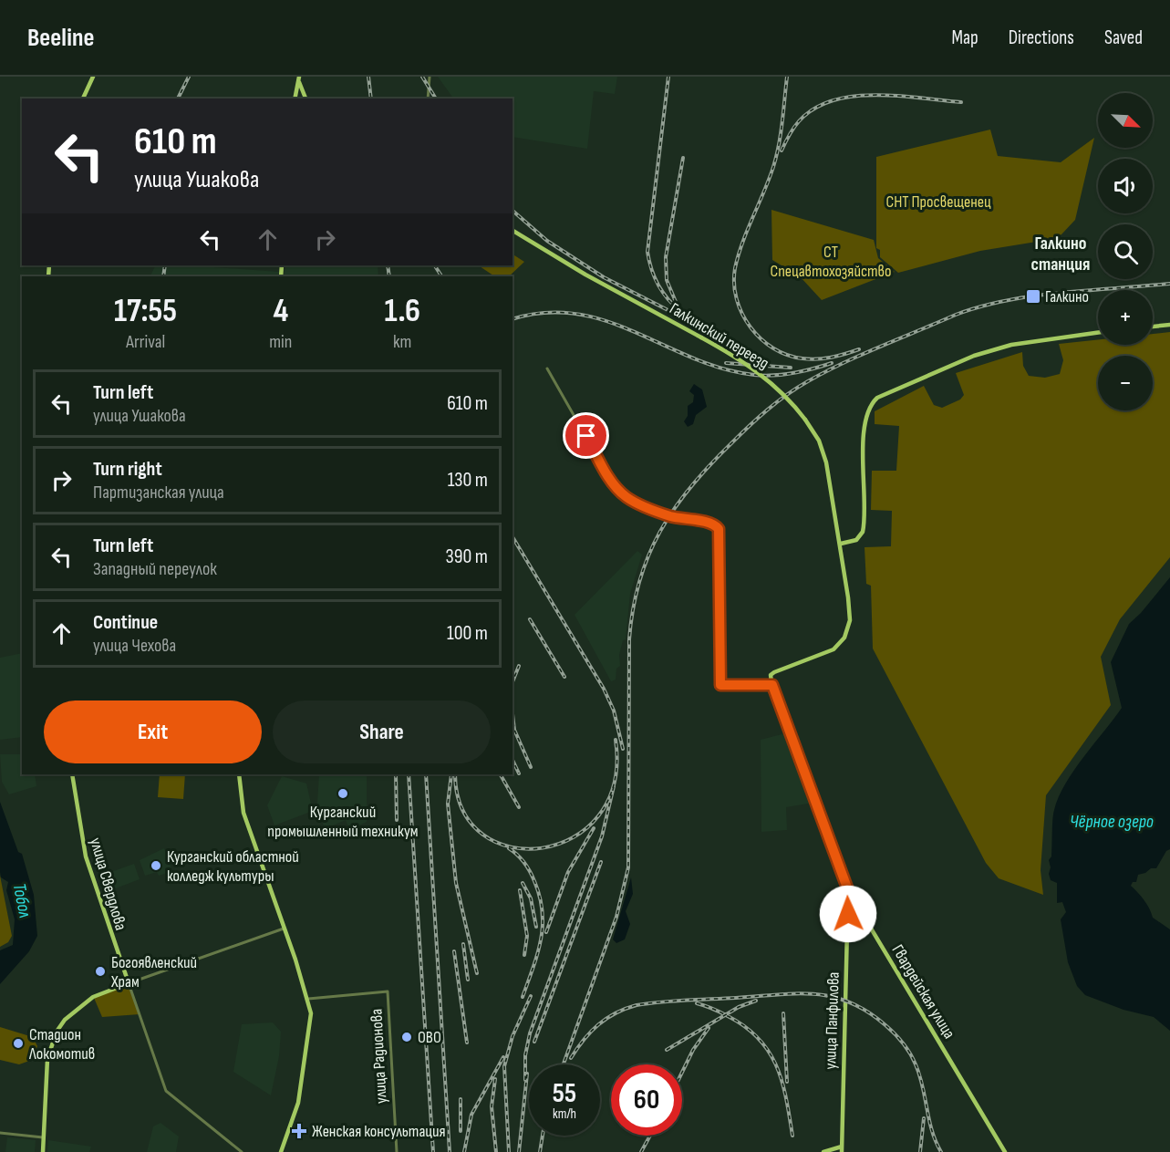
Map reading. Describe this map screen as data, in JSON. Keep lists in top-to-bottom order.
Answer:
{
  "streets": {
    "main road": [
      "Галкинский переезд",
      "улица Свердлова",
      "Гвардейская улица",
      "улица Панфилова"
    ],
    "street": ["улица Радионова"]
  },
  "crossings": [
    ["Галкинский переезд", "Гвардейская улица"],
    ["Гвардейская улица", "улица Панфилова"]
  ],
  "districts": ["Галкино станция"],
  "water": ["Чёрное озеро", "Тобол"],
  "parks": ["СНТ Просвещенец", "СТ Спецавтохозяйство"],
  "places": {
    "transit": ["Галкино"],
    "other": [
      "Курганский промышленный техникум",
      "Курганский областной колледж культуры",
      "Богоявленский Храм",
      "OBO",
      "Стадион Локомотив"
    ],
    "health": ["Женская консультация"]
  },
  "north": "bottom right",
  "page": {
    "header": "Beeline",
    "nav": ["Map", "Directions", "Saved"],
    "map_buttons": ["+", "−"],
    "turn": ["610 m", "улица Ушакова"],
    "eta": [
      "17:55",
      "Arrival",
      "4",
      "min",
      "1.6",
      "km"
    ],
    "list": [
      {
        "name": "Turn left",
        "note": "улица Ушакова",
        "value": "610 m"
      },
      {
        "name": "Turn right",
        "note": "Партизанская улица",
        "value": "130 m"
      },
      {
        "name": "Turn left",
        "note": "Западный переулок",
        "value": "390 m"
      },
      {
        "name": "Continue",
        "note": "улица Чехова",
        "value": "100 m"
      }
    ],
    "buttons": ["Exit", "Share"],
    "speed": "55 km/h",
    "limit": "60"
  }
}
